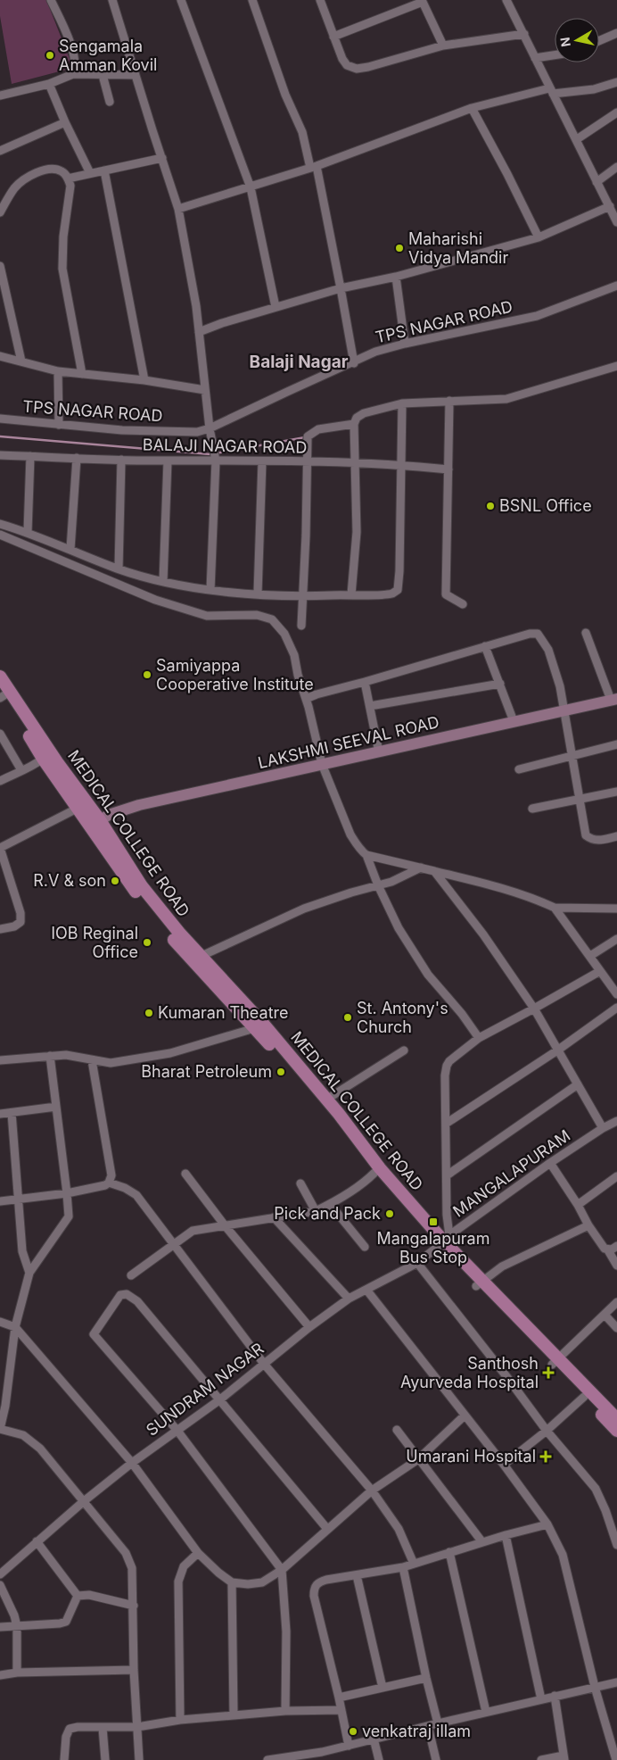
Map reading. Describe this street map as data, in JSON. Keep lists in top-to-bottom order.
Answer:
{
  "streets": {
    "main road": ["MEDICAL COLLEGE ROAD"],
    "street": [
      "TPS NAGAR ROAD",
      "BALAJI NAGAR ROAD",
      "LAKSHMI SEEVAL ROAD",
      "MANGALAPURAM",
      "SUNDRAM NAGAR"
    ]
  },
  "crossings": [
    ["LAKSHMI SEEVAL ROAD", "MEDICAL COLLEGE ROAD"],
    ["MEDICAL COLLEGE ROAD", "MANGALAPURAM"],
    ["MEDICAL COLLEGE ROAD", "SUNDRAM NAGAR"],
    ["MANGALAPURAM", "SUNDRAM NAGAR"]
  ],
  "districts": ["Balaji Nagar"],
  "places": {
    "other": [
      "Sengamala Amman Kovil",
      "Maharishi Vidya Mandir",
      "BSNL Office",
      "Samiyappa Cooperative Institute",
      "R.V & son",
      "IOB Reginal Office",
      "Kumaran Theatre",
      "St. Antony's Church",
      "Bharat Petroleum",
      "Pick and Pack",
      "venkatraj illam"
    ],
    "transit": ["Mangalapuram Bus Stop"],
    "health": ["Santhosh Ayurveda Hospital", "Umarani Hospital"]
  },
  "north": "left"
}
